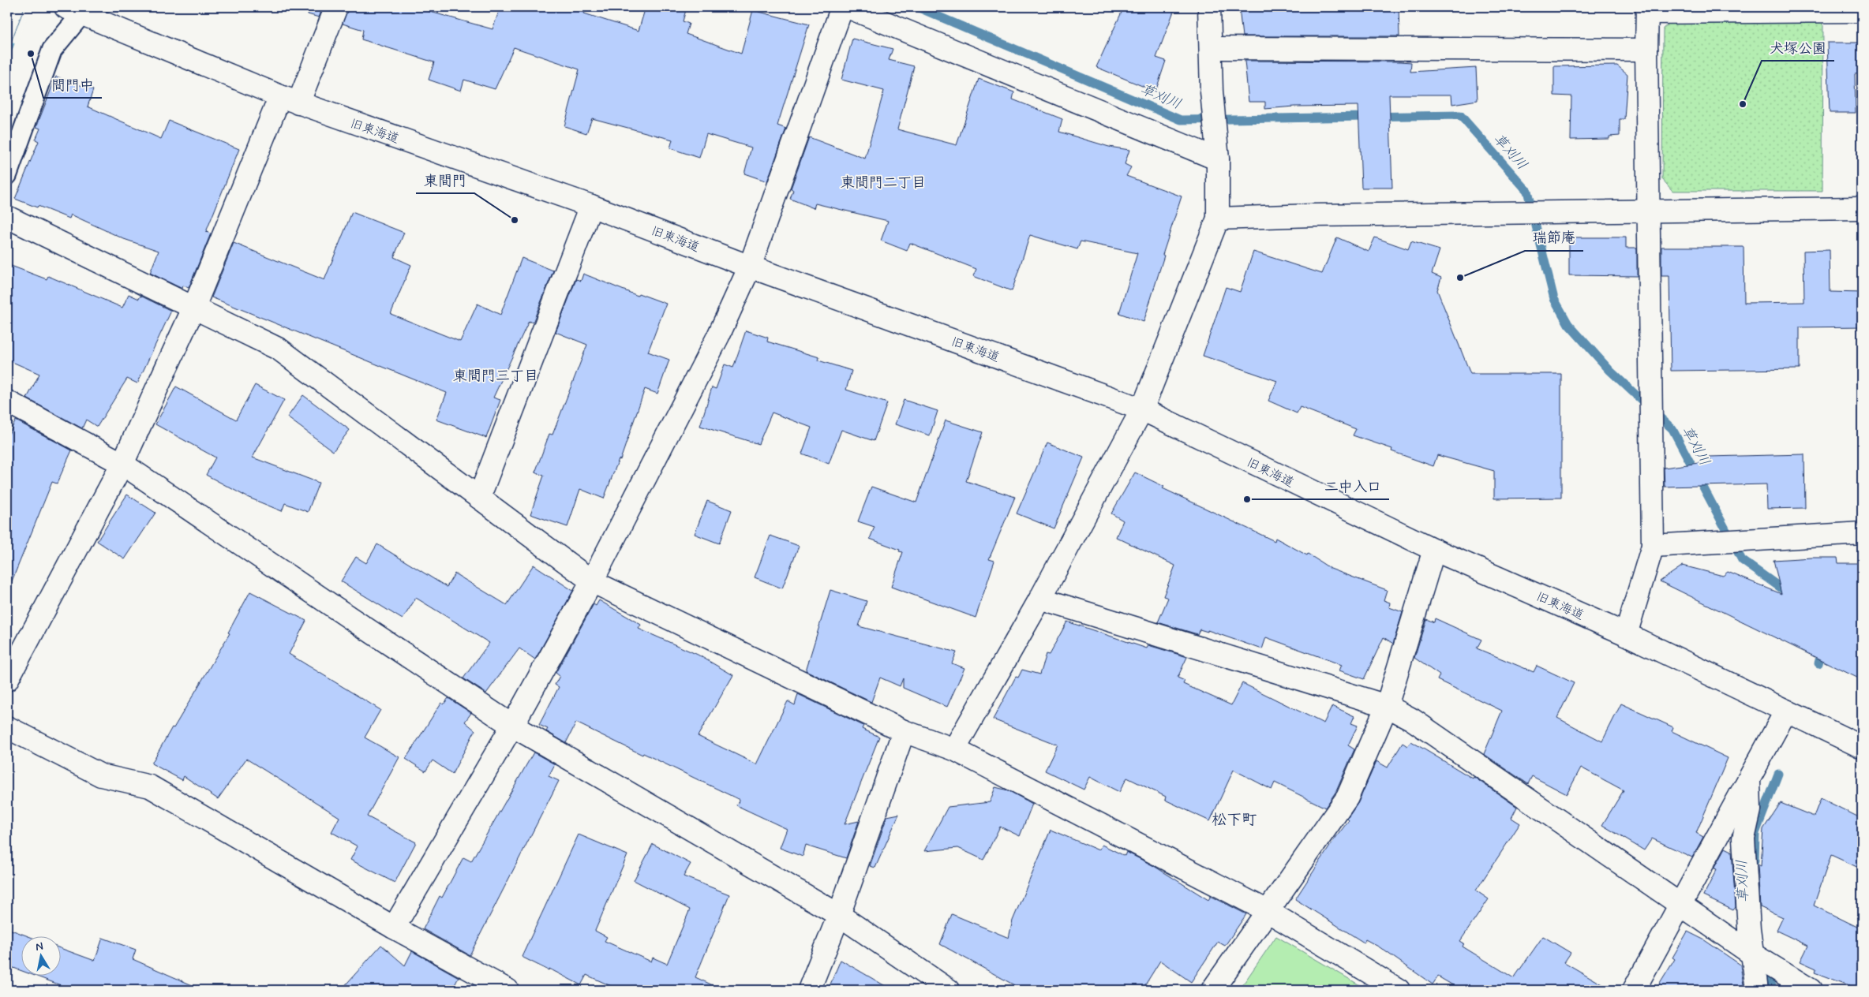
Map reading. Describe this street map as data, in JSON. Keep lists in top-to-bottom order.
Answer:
{
  "streets": {
    "street": ["旧東海道"]
  },
  "districts": ["東間門二丁目", "東間門三丁目", "松下町"],
  "water": ["草刈川"],
  "places": [
    "間門中",
    "犬塚公園",
    "東間門",
    "瑞節庵",
    "二中入口"
  ],
  "north": "top"
}
